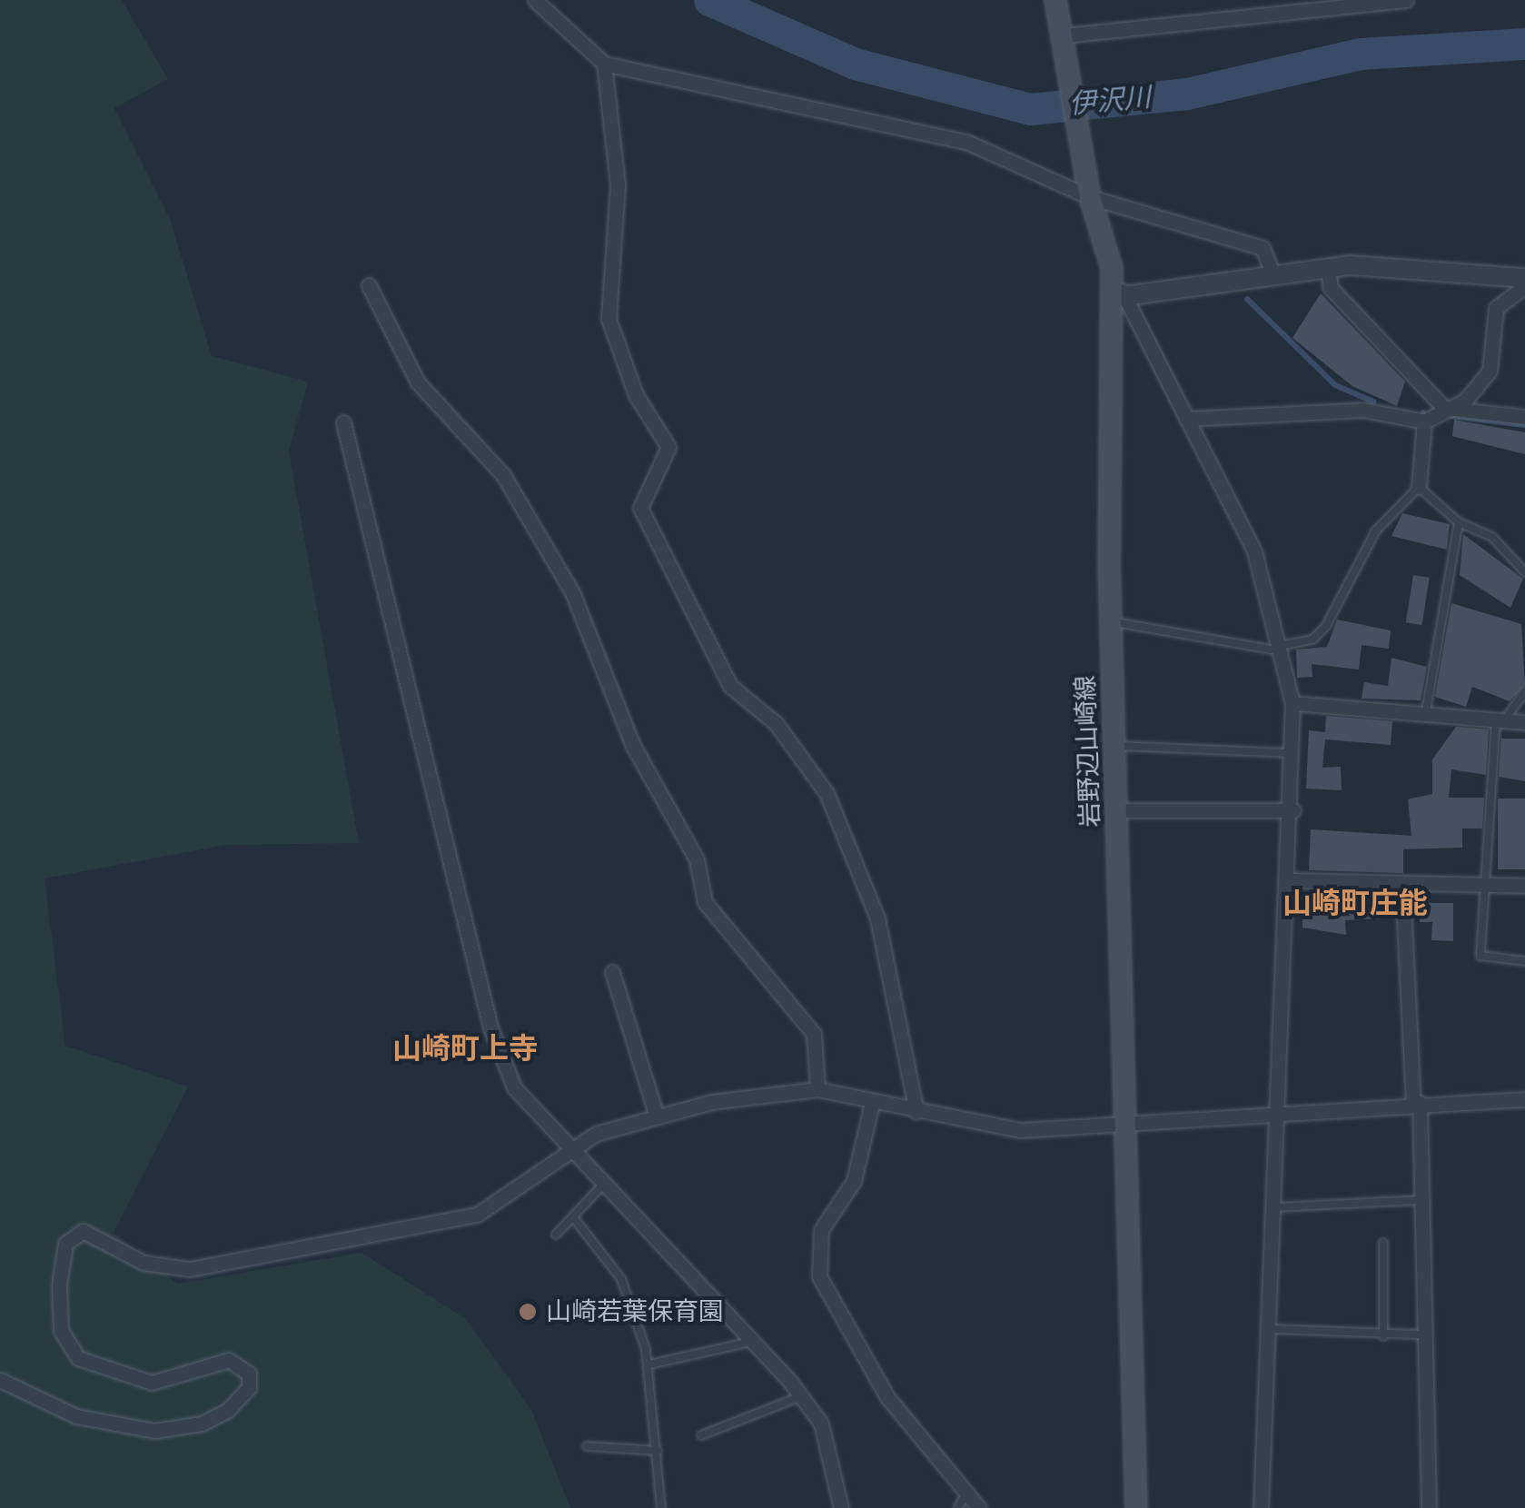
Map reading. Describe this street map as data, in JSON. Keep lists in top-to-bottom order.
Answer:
{
  "streets": {
    "main road": ["岩野辺山崎線"]
  },
  "districts": ["山崎町庄能", "山崎町上寺"],
  "water": ["伊沢川"],
  "places": ["山崎若葉保育園"]
}
